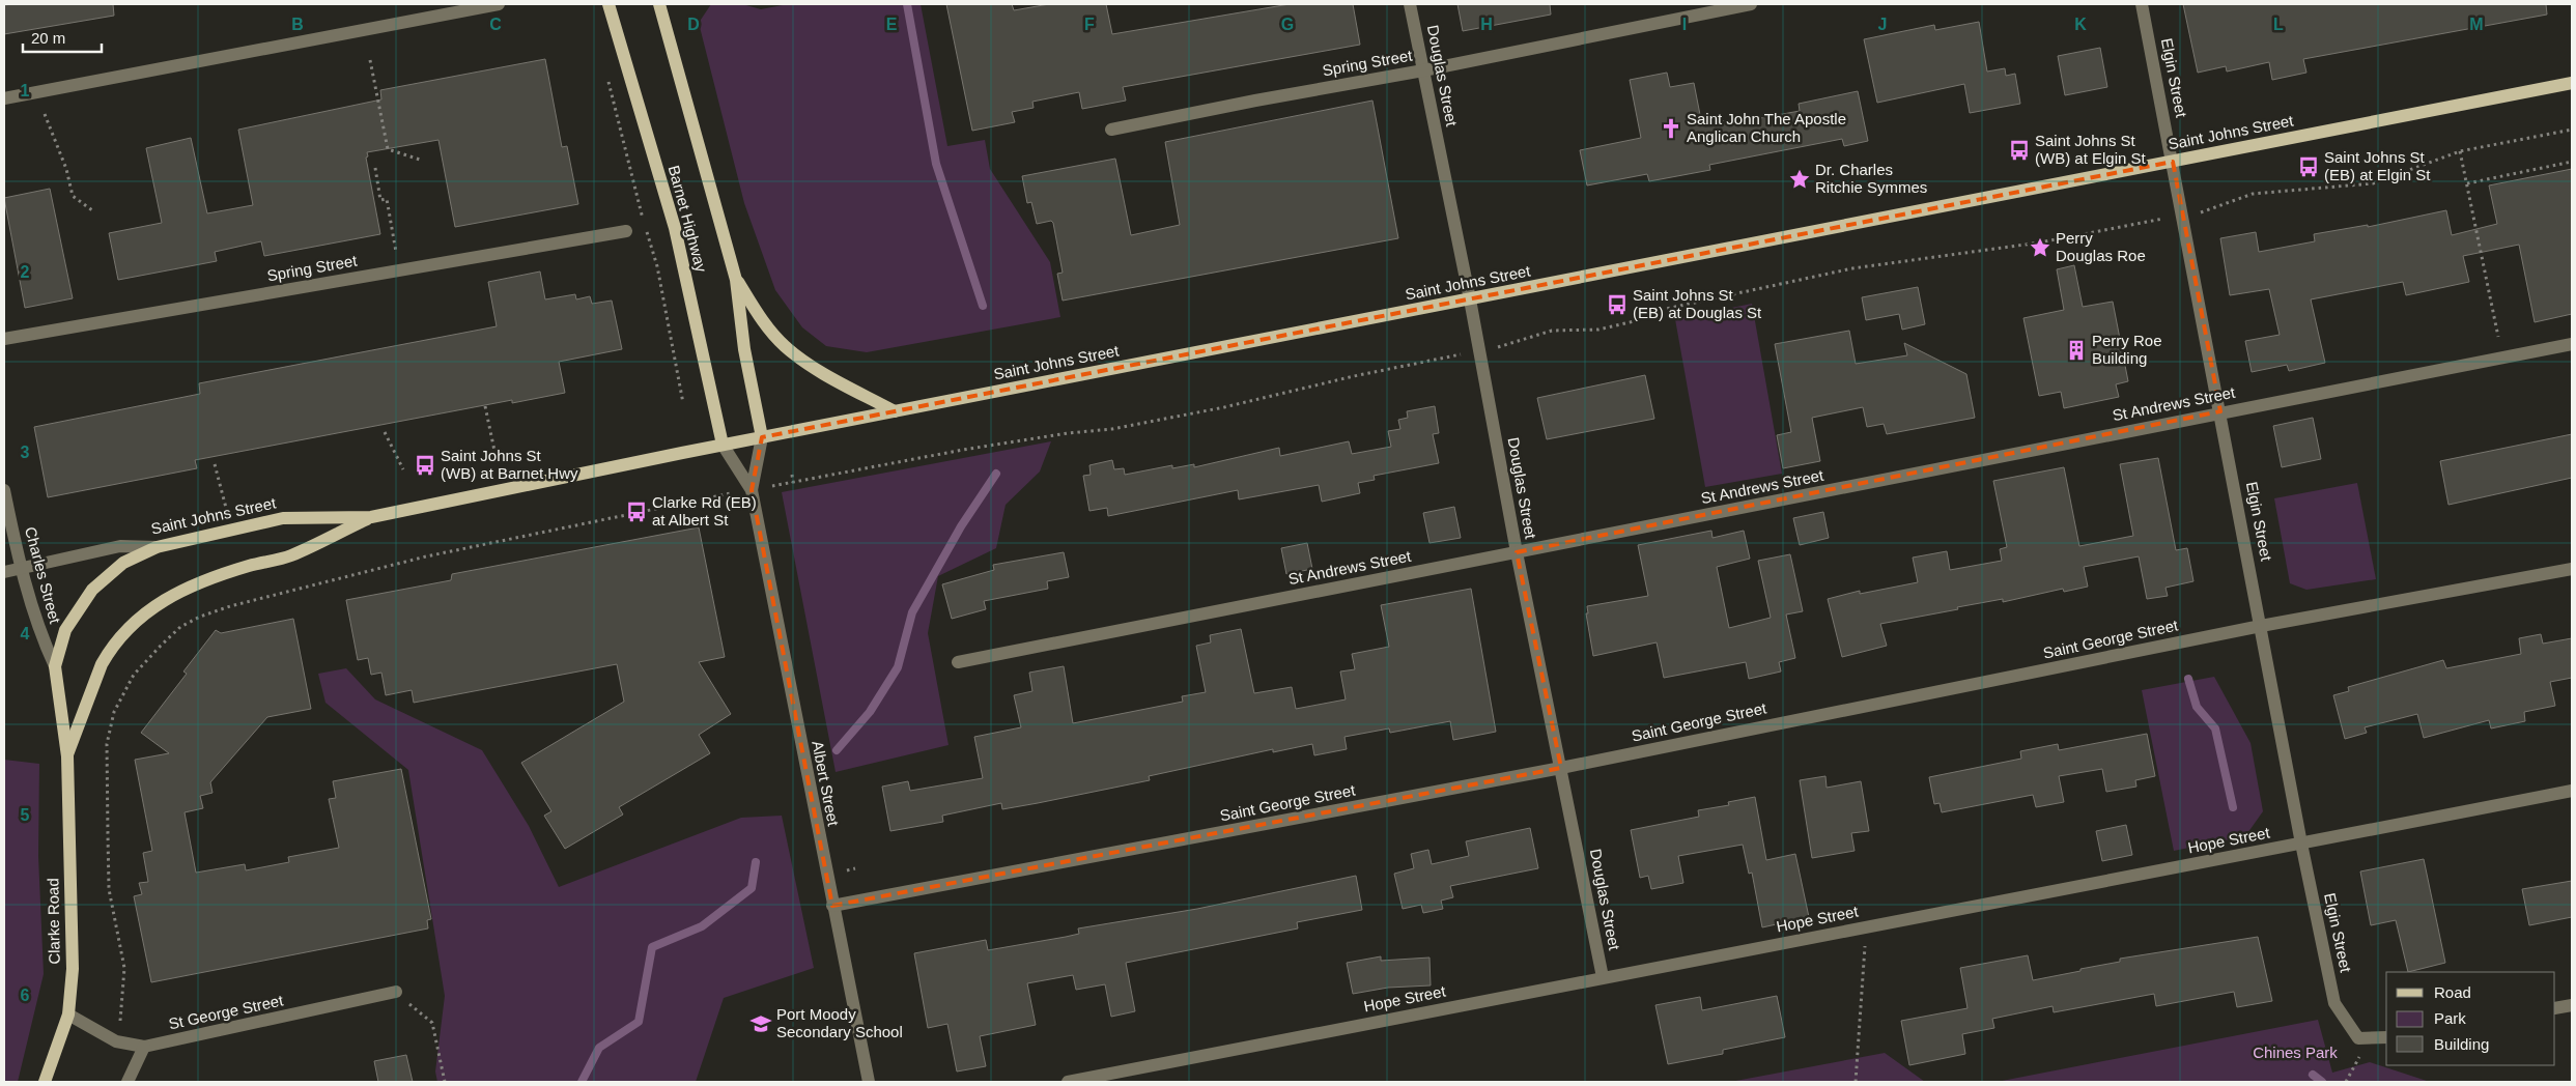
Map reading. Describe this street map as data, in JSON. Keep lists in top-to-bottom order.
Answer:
{
  "streets": {
    "main road": ["Saint Johns Street", "Barnet Highway", "Clarke Road"],
    "street": [
      "Spring Street",
      "Douglas Street",
      "Elgin Street",
      "St Andrews Street",
      "Charles Street",
      "Saint George Street",
      "Albert Street",
      "Hope Street",
      "St George Street"
    ]
  },
  "crossings": [
    ["Spring Street", "Douglas Street"],
    ["Douglas Street", "Saint Johns Street"],
    ["Douglas Street", "St Andrews Street"],
    ["Douglas Street", "Saint George Street"],
    ["Douglas Street", "Hope Street"],
    ["Elgin Street", "Saint Johns Street"],
    ["Elgin Street", "St Andrews Street"],
    ["Elgin Street", "Saint George Street"],
    ["Elgin Street", "Hope Street"],
    ["Saint Johns Street", "Barnet Highway"],
    ["Saint Johns Street", "Charles Street"],
    ["Saint Johns Street", "Albert Street"],
    ["Saint Johns Street", "Clarke Road"],
    ["Barnet Highway", "Albert Street"],
    ["Charles Street", "Clarke Road"],
    ["Saint George Street", "Albert Street"],
    ["Clarke Road", "St George Street"]
  ],
  "parks": ["Chines Park"],
  "places": {
    "church": ["Saint John The Apostle Anglican Church"],
    "bus stop": [
      "Saint Johns St (WB) at Elgin St",
      "Saint Johns St (EB) at Elgin St",
      "Saint Johns St (EB) at Douglas St",
      "Saint Johns St (WB) at Barnet Hwy",
      "Clarke Rd (EB) at Albert St"
    ],
    "place": ["Dr. Charles Ritchie Symmes", "Perry Douglas Roe"],
    "building": ["Perry Roe Building"],
    "school or university": ["Port Moody Secondary School"]
  },
  "legend": ["Road", "Park", "Building"],
  "scale_bar": "20 m",
  "grid": {
    "columns": [
      "B",
      "C",
      "D",
      "E",
      "F",
      "G",
      "H",
      "I",
      "J",
      "K",
      "L",
      "M"
    ],
    "rows": [
      "1",
      "2",
      "3",
      "4",
      "5",
      "6"
    ]
  }
}
